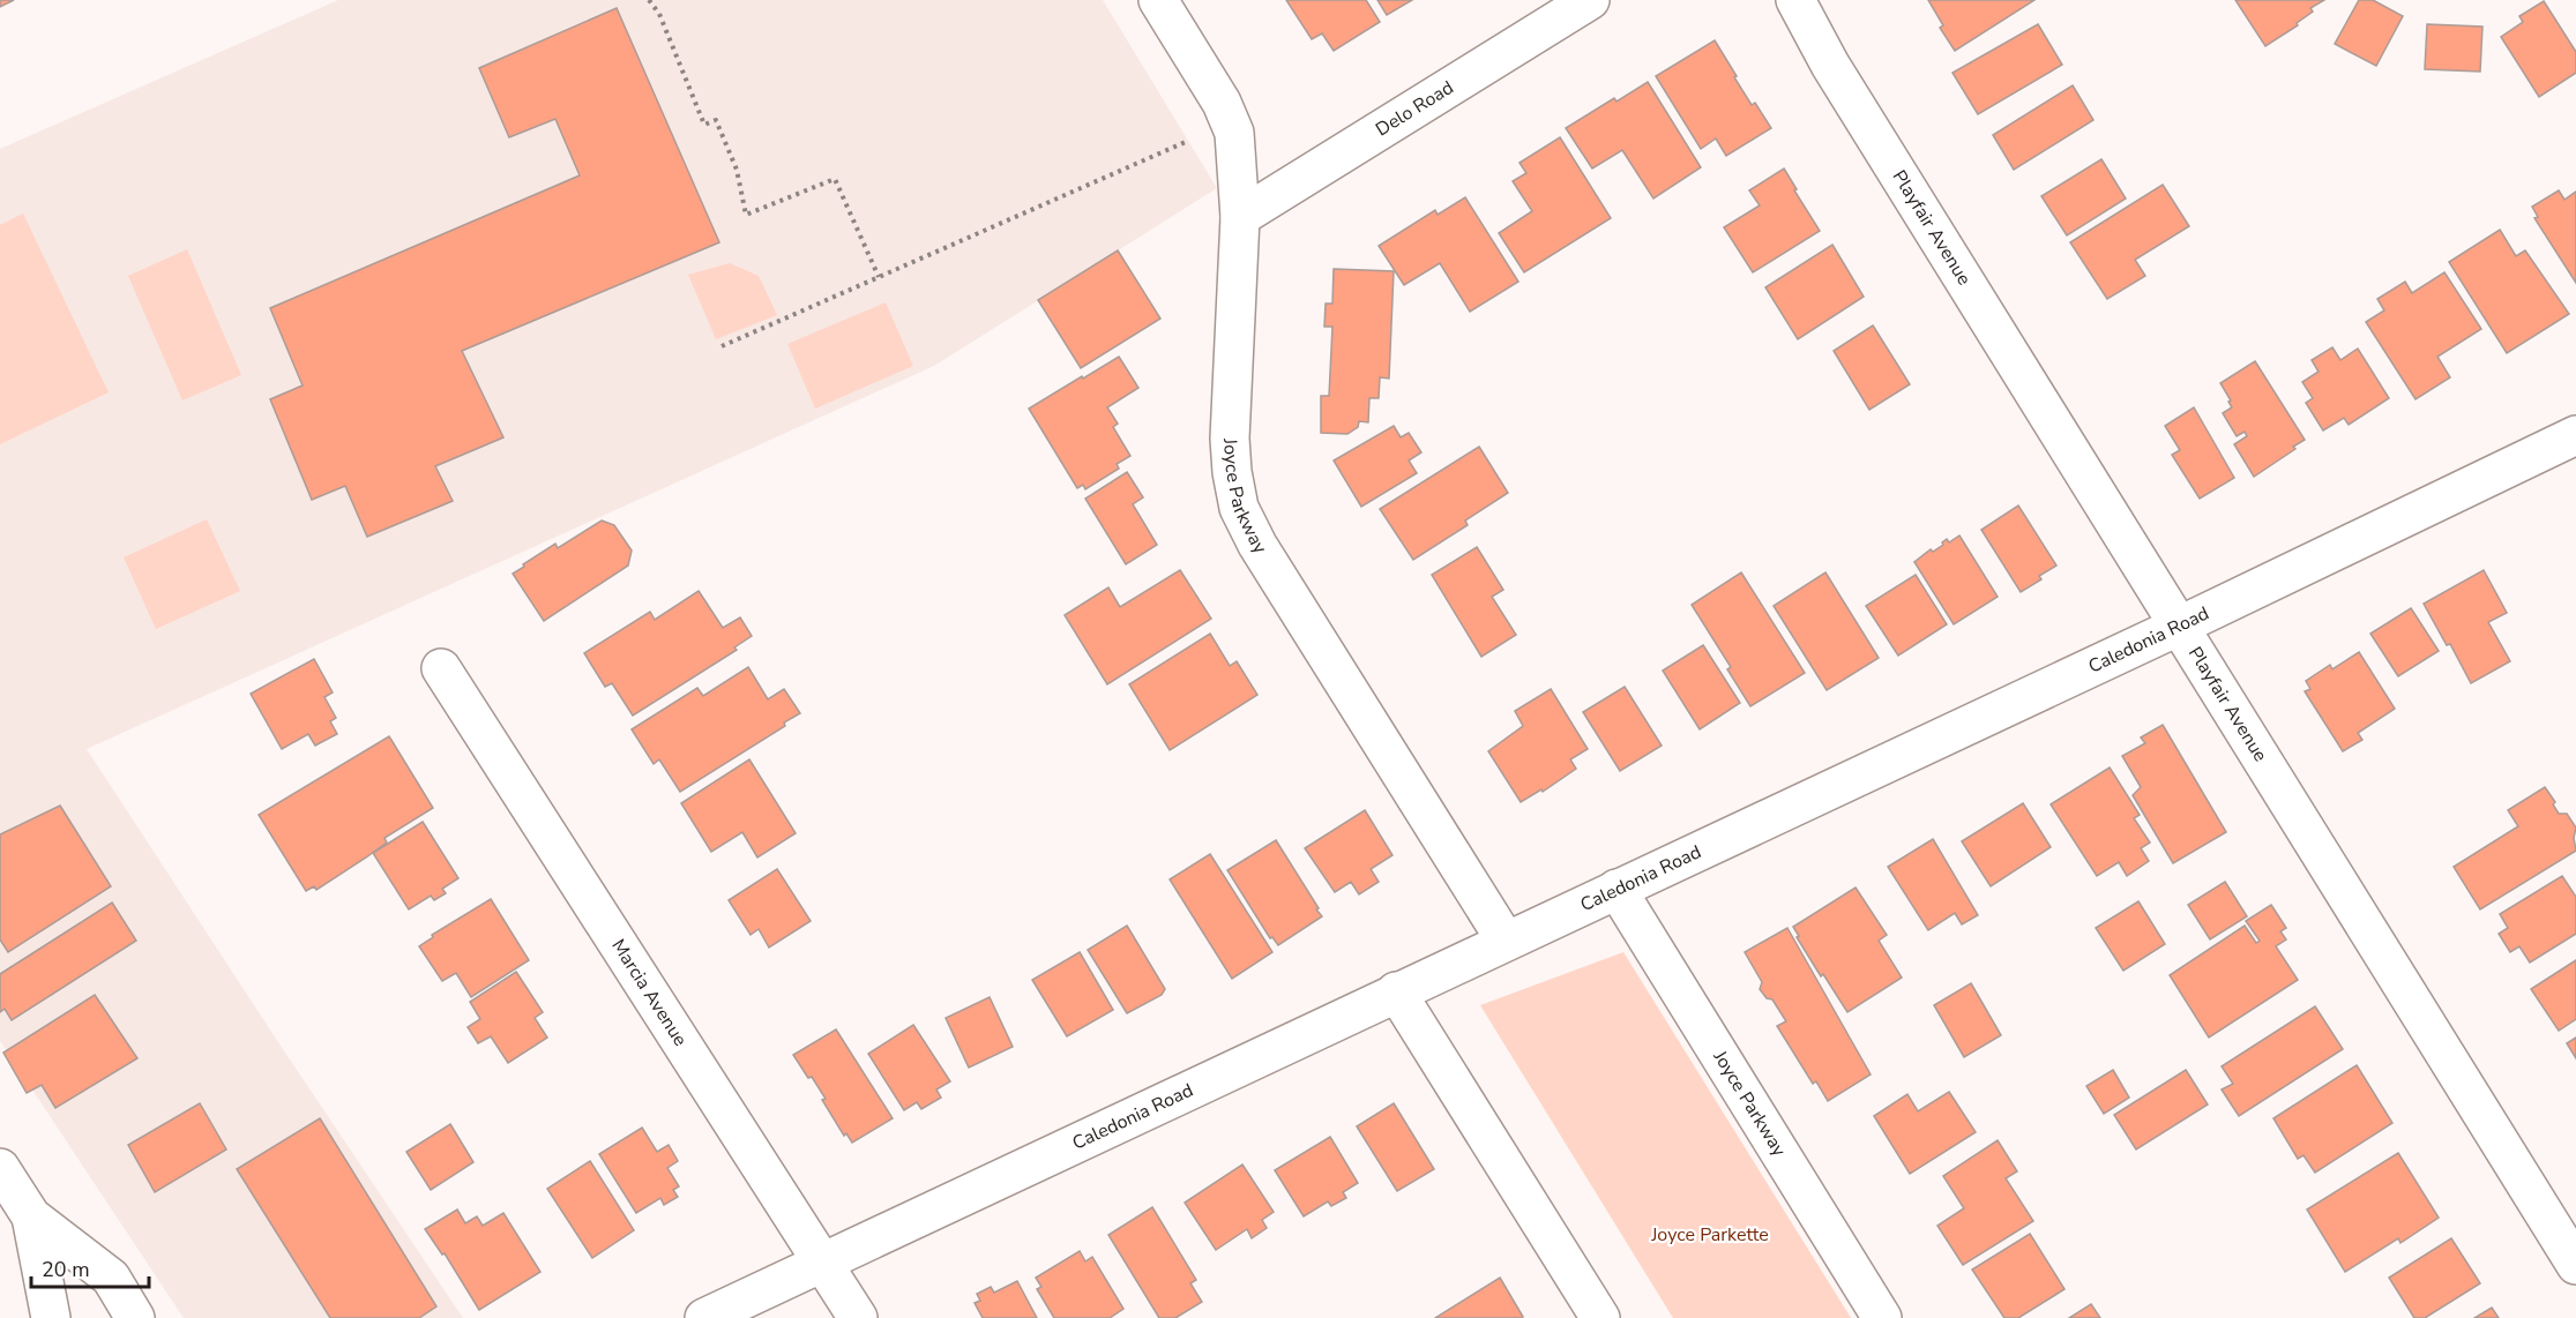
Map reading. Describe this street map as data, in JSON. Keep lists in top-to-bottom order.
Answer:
{
  "streets": {
    "street": [
      "Delo Road",
      "Playfair Avenue",
      "Joyce Parkway",
      "Caledonia Road",
      "Marcia Avenue"
    ]
  },
  "crossings": [
    ["Delo Road", "Joyce Parkway"],
    ["Playfair Avenue", "Caledonia Road"],
    ["Joyce Parkway", "Caledonia Road"],
    ["Caledonia Road", "Marcia Avenue"]
  ],
  "parks": ["Joyce Parkette"],
  "scale_bar": "20 m"
}
